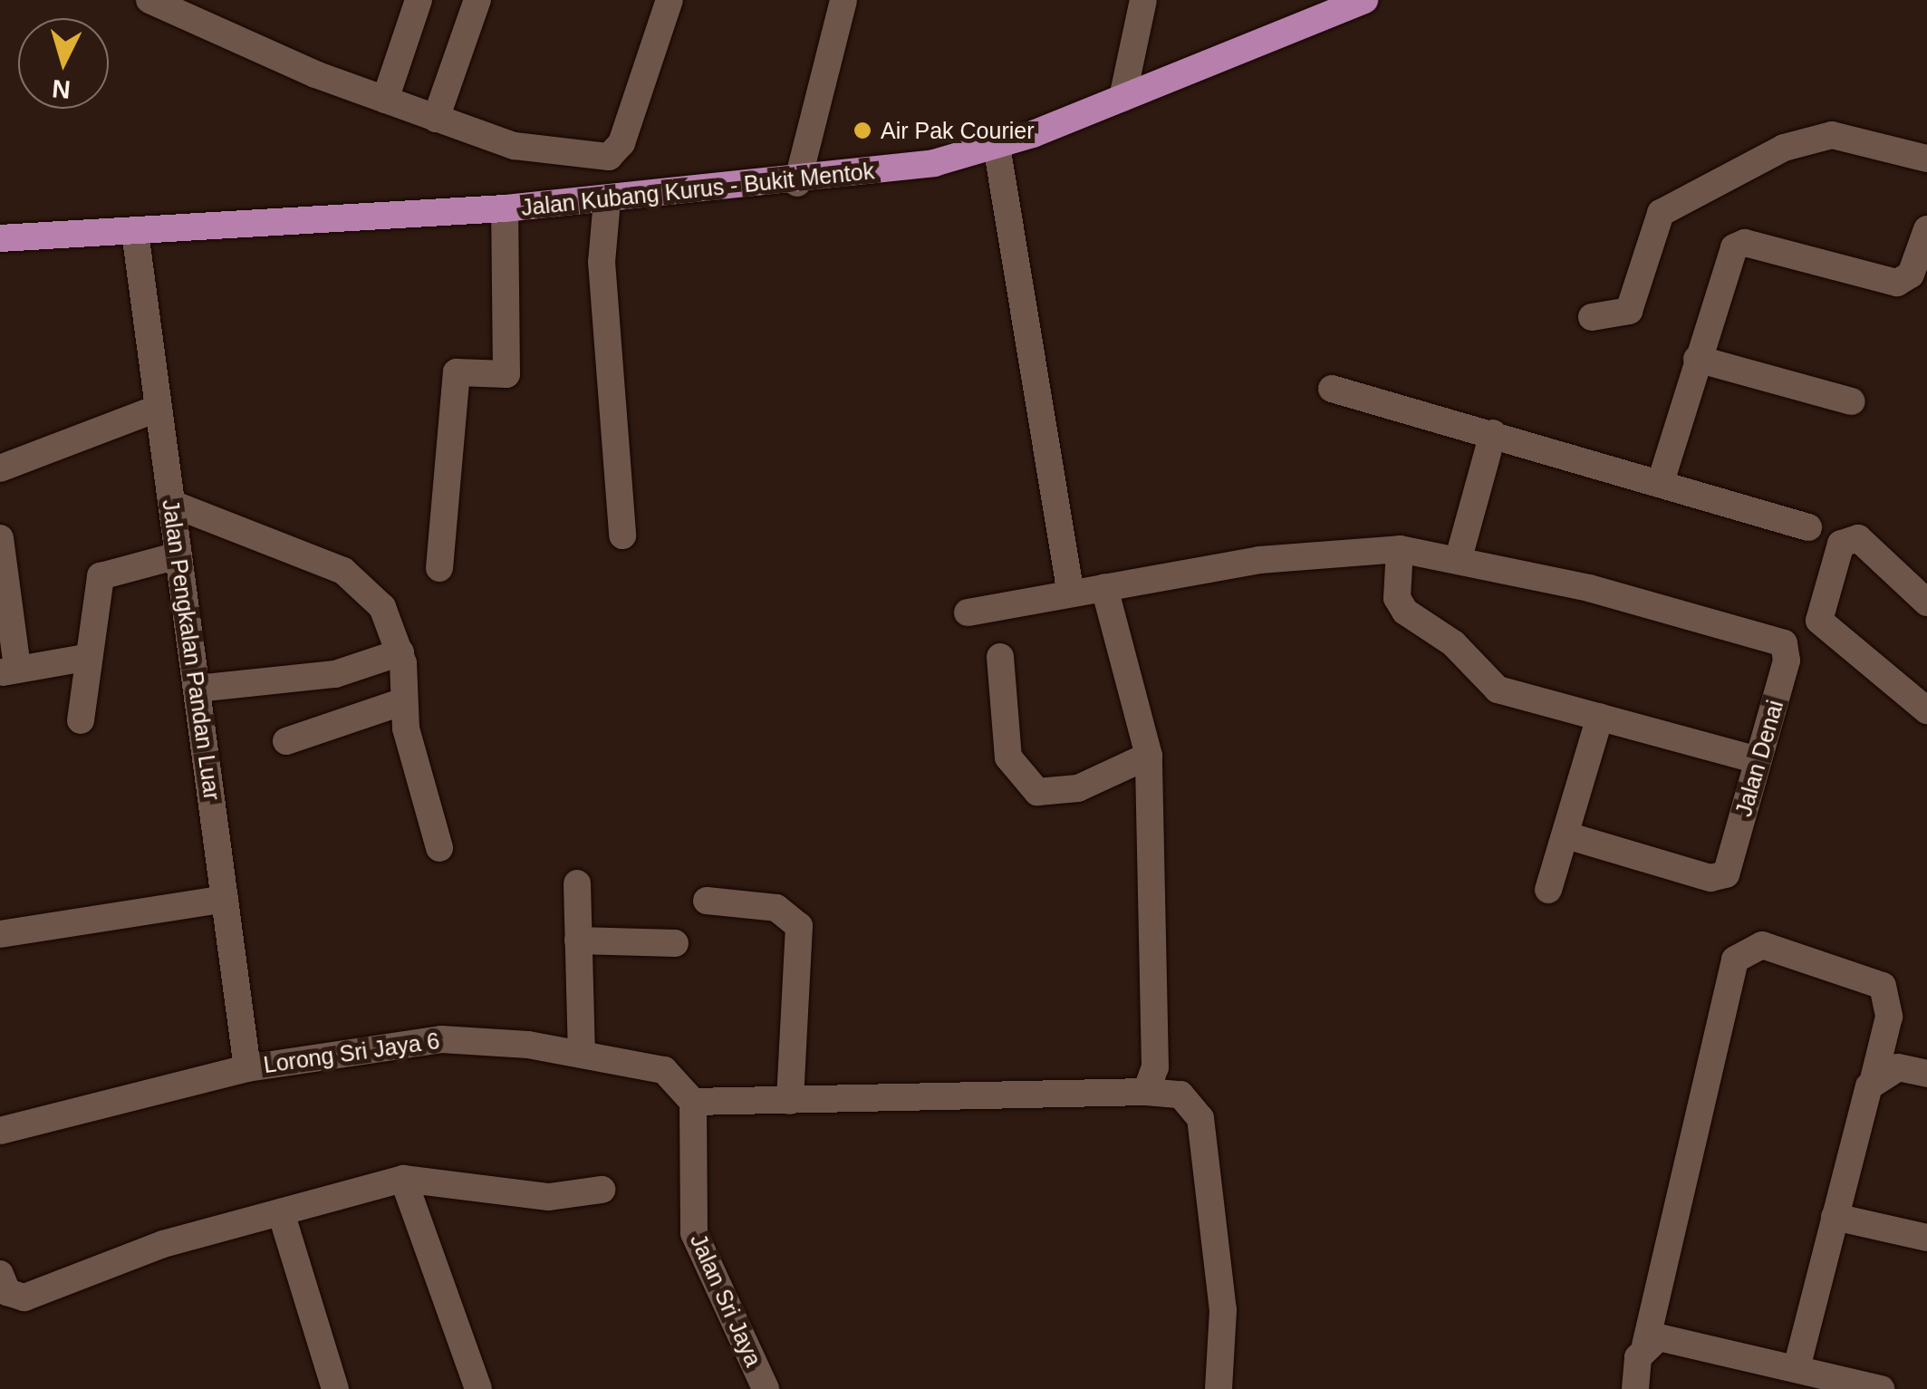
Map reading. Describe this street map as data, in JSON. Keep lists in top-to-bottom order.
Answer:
{
  "streets": {
    "main road": ["Jalan Kubang Kurus - Bukit Mentok"],
    "street": [
      "Jalan Pengkalan Pandan Luar",
      "Jalan Denai",
      "Lorong Sri Jaya 6",
      "Jalan Sri Jaya"
    ]
  },
  "crossings": [
    ["Jalan Kubang Kurus - Bukit Mentok", "Jalan Pengkalan Pandan Luar"],
    ["Jalan Pengkalan Pandan Luar", "Lorong Sri Jaya 6"],
    ["Lorong Sri Jaya 6", "Jalan Sri Jaya"]
  ],
  "places": ["Air Pak Courier"],
  "north": "bottom"
}
